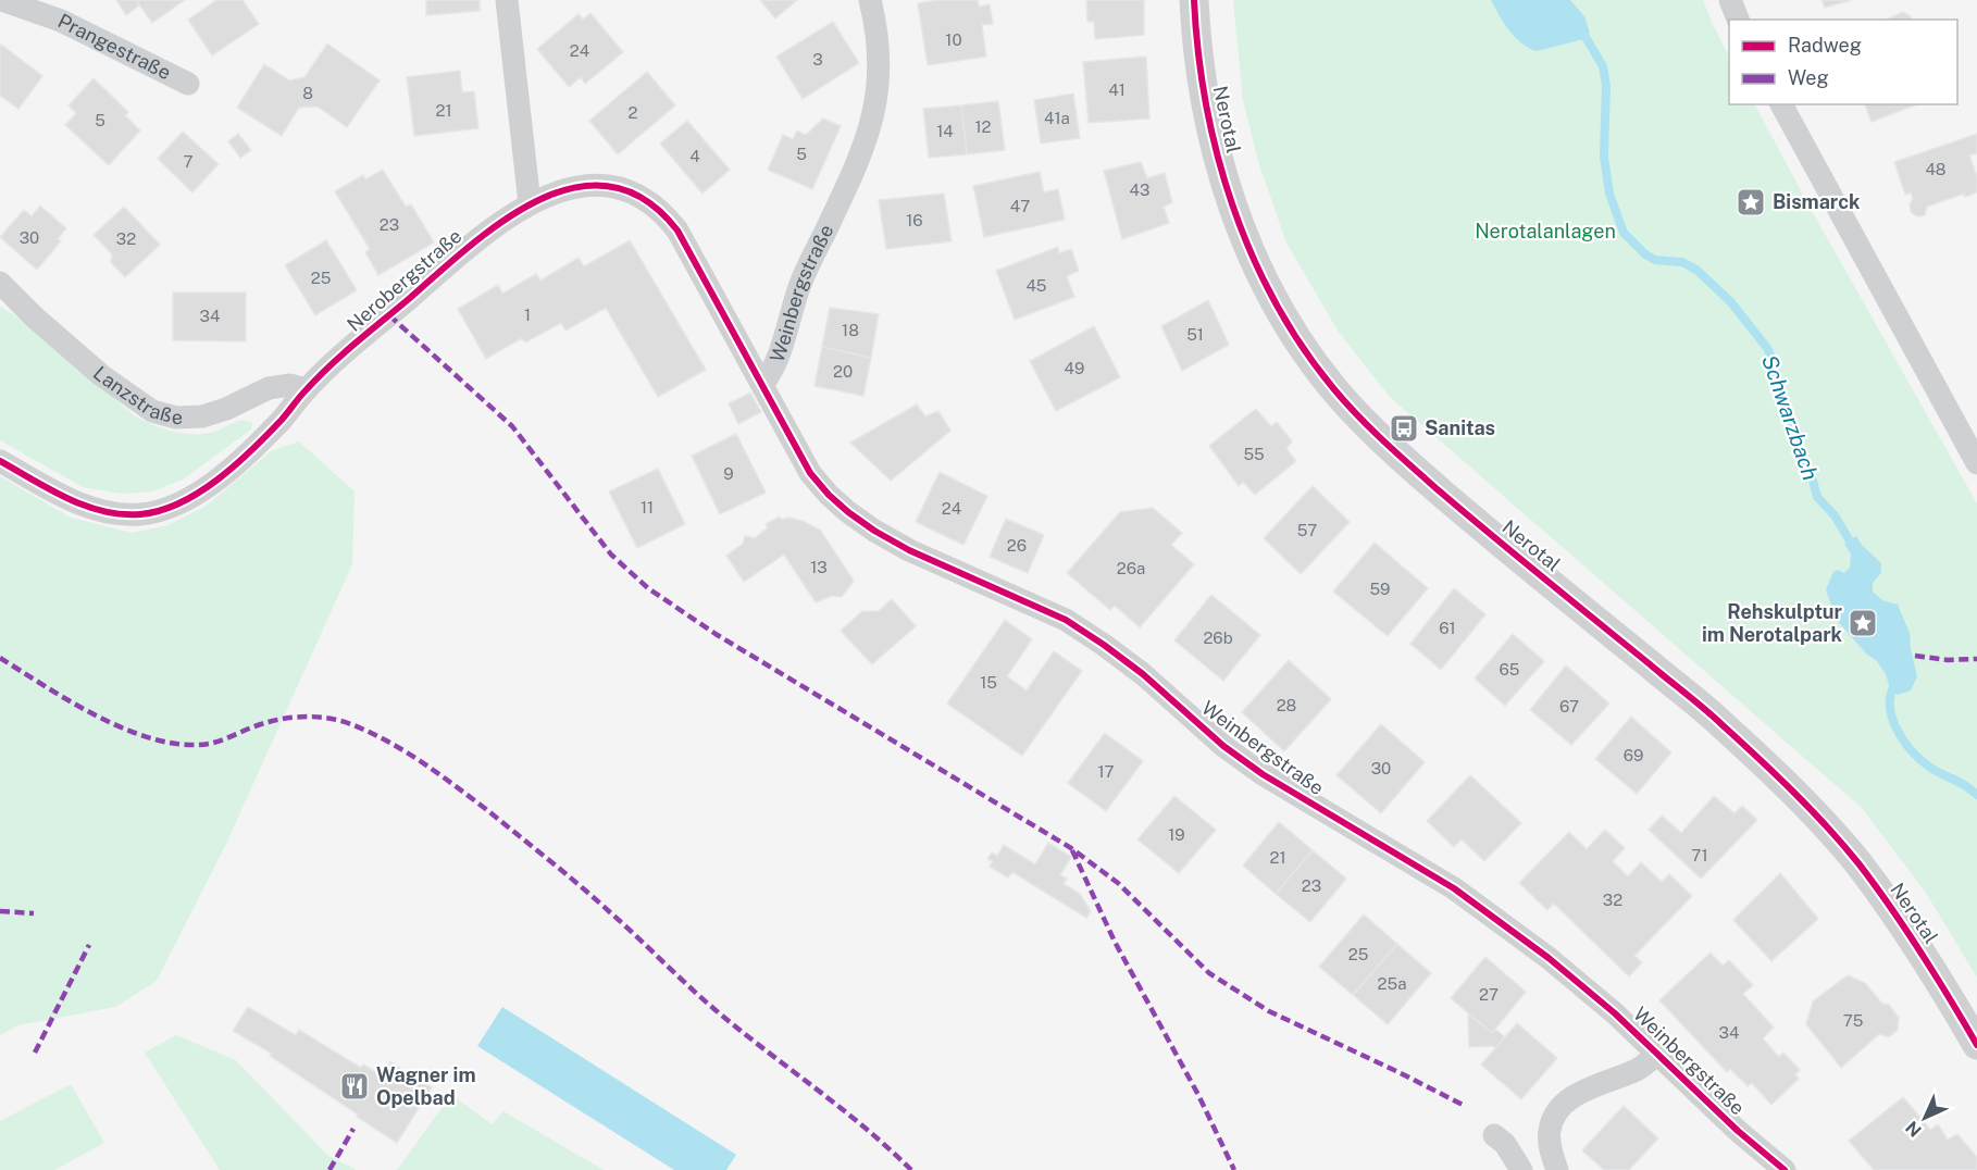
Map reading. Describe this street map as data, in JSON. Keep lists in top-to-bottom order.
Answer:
{
  "streets": {
    "street": [
      "Prangestraße",
      "Nerotal",
      "Nerobergstraße",
      "Weinbergstraße",
      "Lanzstraße"
    ]
  },
  "crossings": [
    ["Nerobergstraße", "Weinbergstraße"],
    ["Nerobergstraße", "Lanzstraße"]
  ],
  "water": ["Schwarzbach"],
  "parks": ["Nerotalanlagen"],
  "places": {
    "place": ["Bismarck", "Rehskulptur im Nerotalpark"],
    "bus stop": ["Sanitas"],
    "restaurant": ["Wagner im Opelbad"]
  },
  "house_numbers": [
    "10",
    "24",
    "3",
    "41",
    "8",
    "21",
    "2",
    "41a",
    "5",
    "12",
    "14",
    "5",
    "4",
    "7",
    "48",
    "43",
    "47",
    "16",
    "23",
    "30",
    "32",
    "25",
    "45",
    "1",
    "34",
    "18",
    "51",
    "49",
    "20",
    "55",
    "9",
    "11",
    "24",
    "57",
    "26",
    "13",
    "26a",
    "59",
    "61",
    "26b",
    "65",
    "15",
    "28",
    "67",
    "69",
    "30",
    "17",
    "19",
    "71",
    "21",
    "23",
    "32",
    "25",
    "25a",
    "27",
    "75",
    "34"
  ],
  "legend": ["Radweg", "Weg"],
  "north": "bottom left"
}
